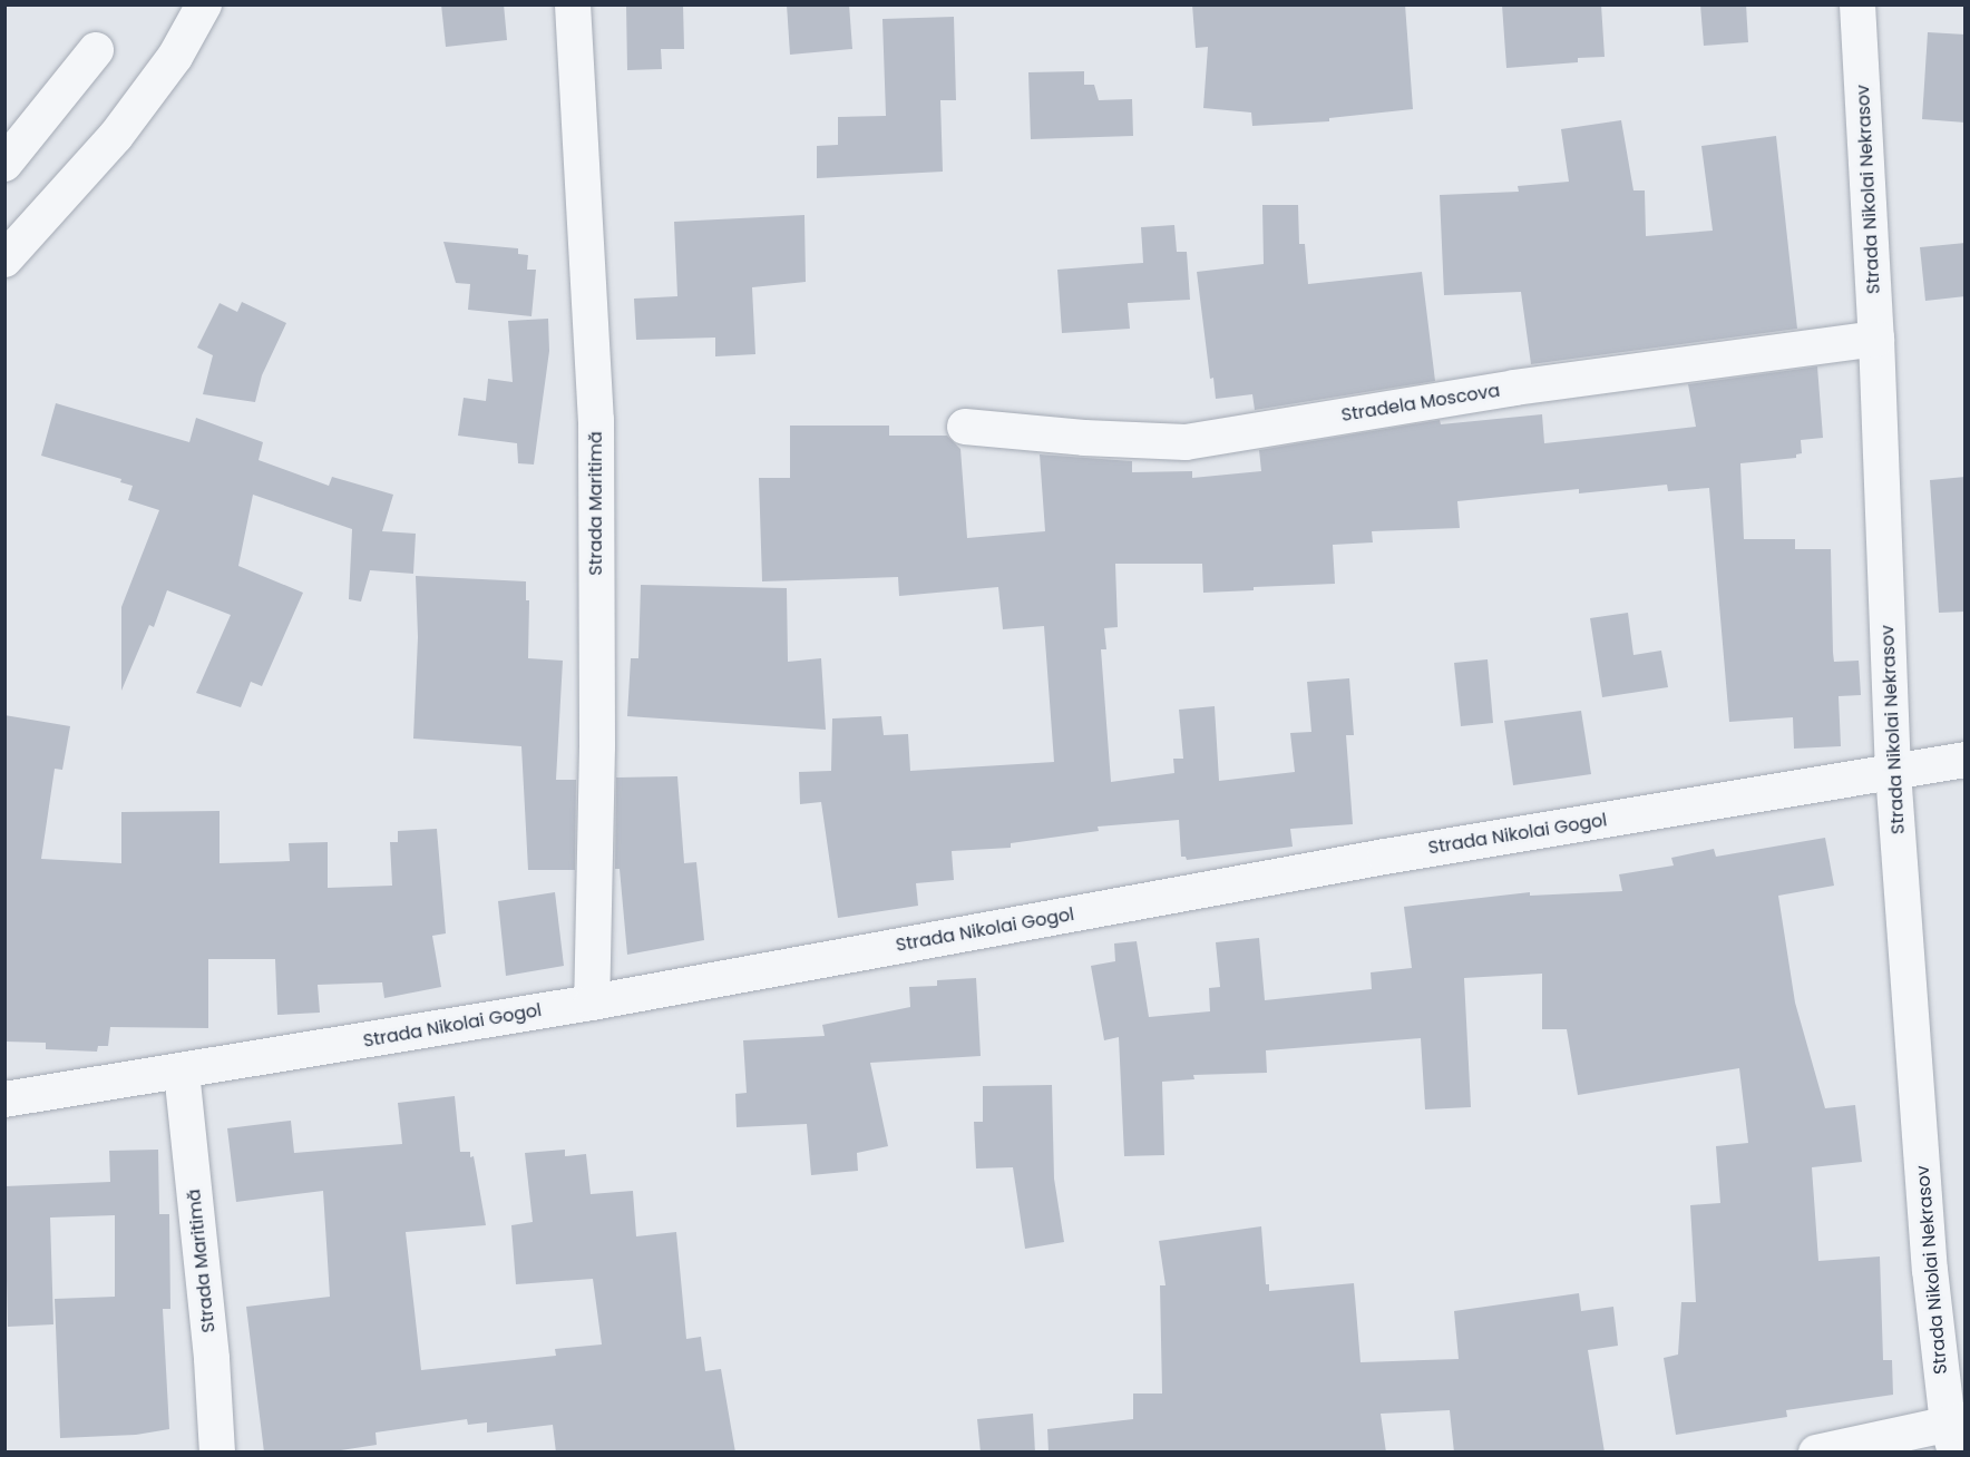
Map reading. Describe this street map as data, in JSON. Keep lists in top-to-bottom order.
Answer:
{
  "streets": {
    "street": [
      "Strada Nikolai Nekrasov",
      "Stradela Moscova",
      "Strada Maritimă",
      "Strada Nikolai Gogol"
    ]
  },
  "crossings": [
    ["Strada Nikolai Nekrasov", "Stradela Moscova"],
    ["Strada Nikolai Nekrasov", "Strada Nikolai Gogol"],
    ["Strada Maritimă", "Strada Nikolai Gogol"]
  ]
}
